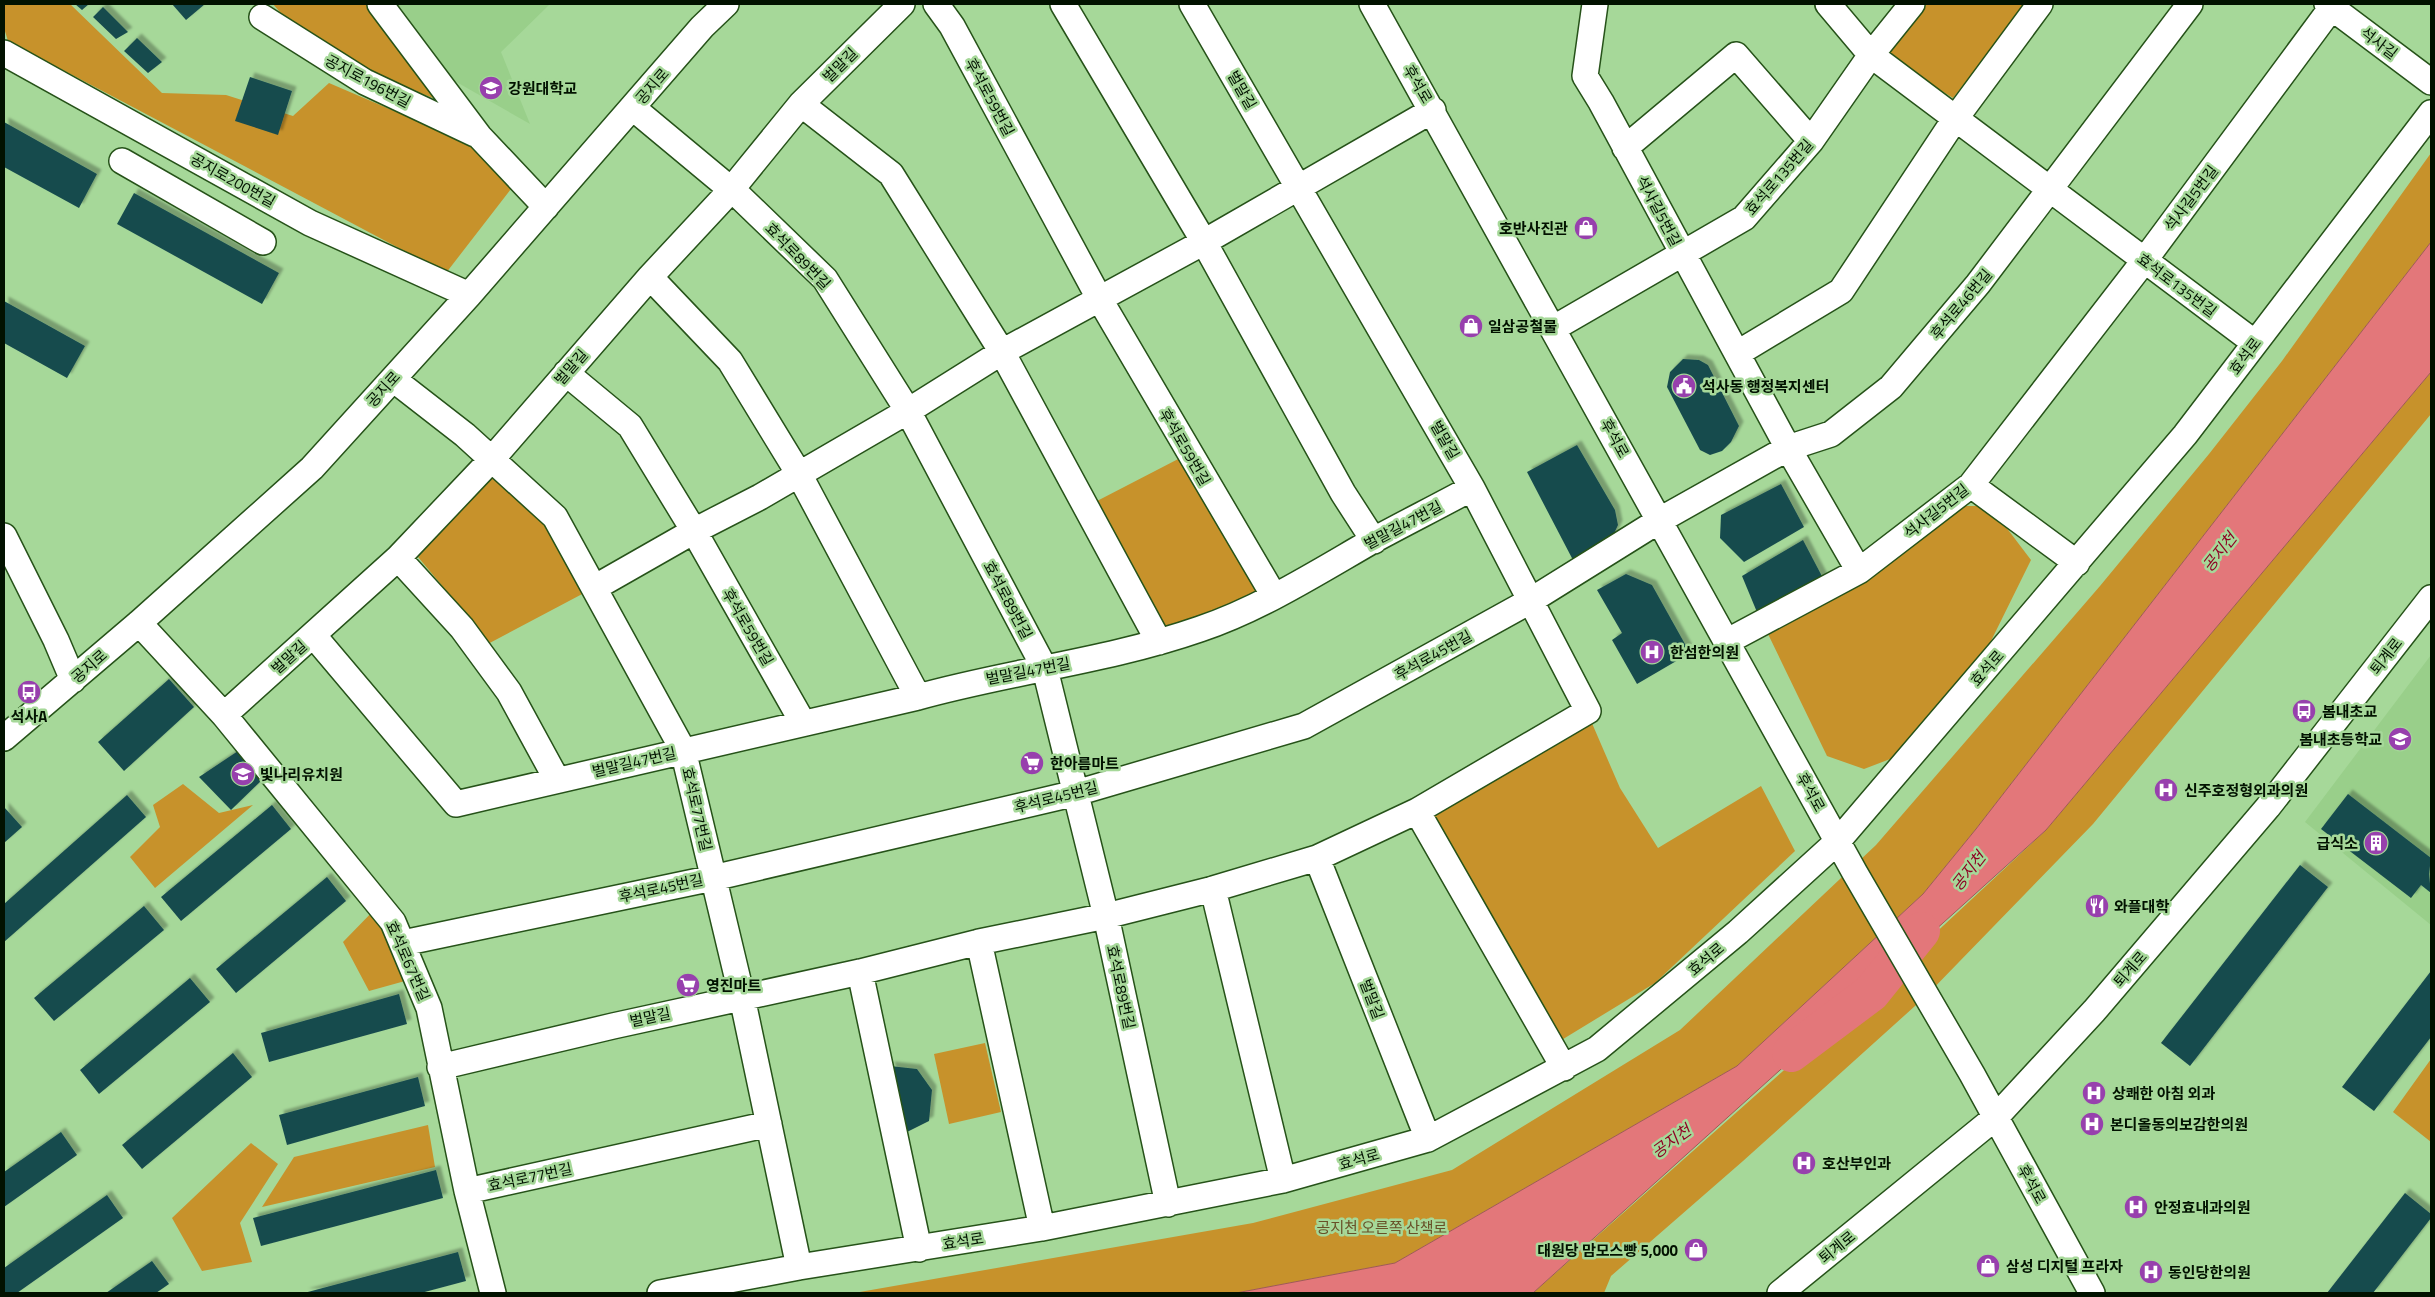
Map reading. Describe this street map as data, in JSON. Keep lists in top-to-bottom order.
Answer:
{
  "streets": {
    "street": [
      "석사길",
      "벌말길",
      "공지로196번길",
      "후석로",
      "공지로",
      "후석로59번길",
      "효석로135번길",
      "공지로200번길",
      "석사길5번길",
      "효석로89번길",
      "후석로46번길",
      "효석로",
      "벌말길47번길",
      "후석로45번길",
      "퇴계로",
      "효석로77번길",
      "효석로67번길"
    ]
  },
  "crossings": [
    ["석사길", "석사길5번길"],
    ["벌말길", "후석로59번길"],
    ["벌말길", "효석로89번길"],
    ["벌말길", "효석로"],
    ["벌말길", "벌말길47번길"],
    ["벌말길", "후석로45번길"],
    ["벌말길", "효석로77번길"],
    ["벌말길", "효석로67번길"],
    ["공지로196번길", "공지로"],
    ["후석로", "효석로135번길"],
    ["후석로", "후석로46번길"],
    ["후석로", "효석로"],
    ["후석로", "후석로45번길"],
    ["후석로", "퇴계로"],
    ["공지로", "공지로200번길"],
    ["공지로", "효석로89번길"],
    ["공지로", "효석로77번길"],
    ["공지로", "효석로67번길"],
    ["후석로59번길", "벌말길47번길"],
    ["효석로135번길", "석사길5번길"],
    ["효석로135번길", "후석로46번길"],
    ["효석로135번길", "효석로"],
    ["석사길5번길", "후석로46번길"],
    ["효석로89번길", "효석로"],
    ["효석로89번길", "벌말길47번길"],
    ["효석로89번길", "후석로45번길"],
    ["후석로46번길", "후석로45번길"],
    ["효석로", "효석로77번길"],
    ["벌말길47번길", "효석로77번길"],
    ["후석로45번길", "효석로77번길"],
    ["후석로45번길", "효석로67번길"],
    ["효석로77번길", "효석로67번길"]
  ],
  "water": ["공지천"],
  "parks": ["공지천 오른쪽 산책로"],
  "places": {
    "school or university": ["강원대학교", "봄내초등학교", "빛나리유치원"],
    "shop": [
      "호반사진관",
      "일삼공철물",
      "대원당 맘모스빵 5,000",
      "삼성 디지털 프라자"
    ],
    "public building": ["석사동 행정복지센터"],
    "hospital": [
      "한섬한의원",
      "신주호정형외과의원",
      "상쾌한 아침 외과",
      "본디올동의보감한의원",
      "호산부인과",
      "안정효내과의원",
      "동인당한의원"
    ],
    "bus stop": ["석사A", "봄내초교"],
    "supermarket": ["한아름마트", "영진마트"],
    "building": ["급식소"],
    "restaurant": ["와플대학"]
  }
}
